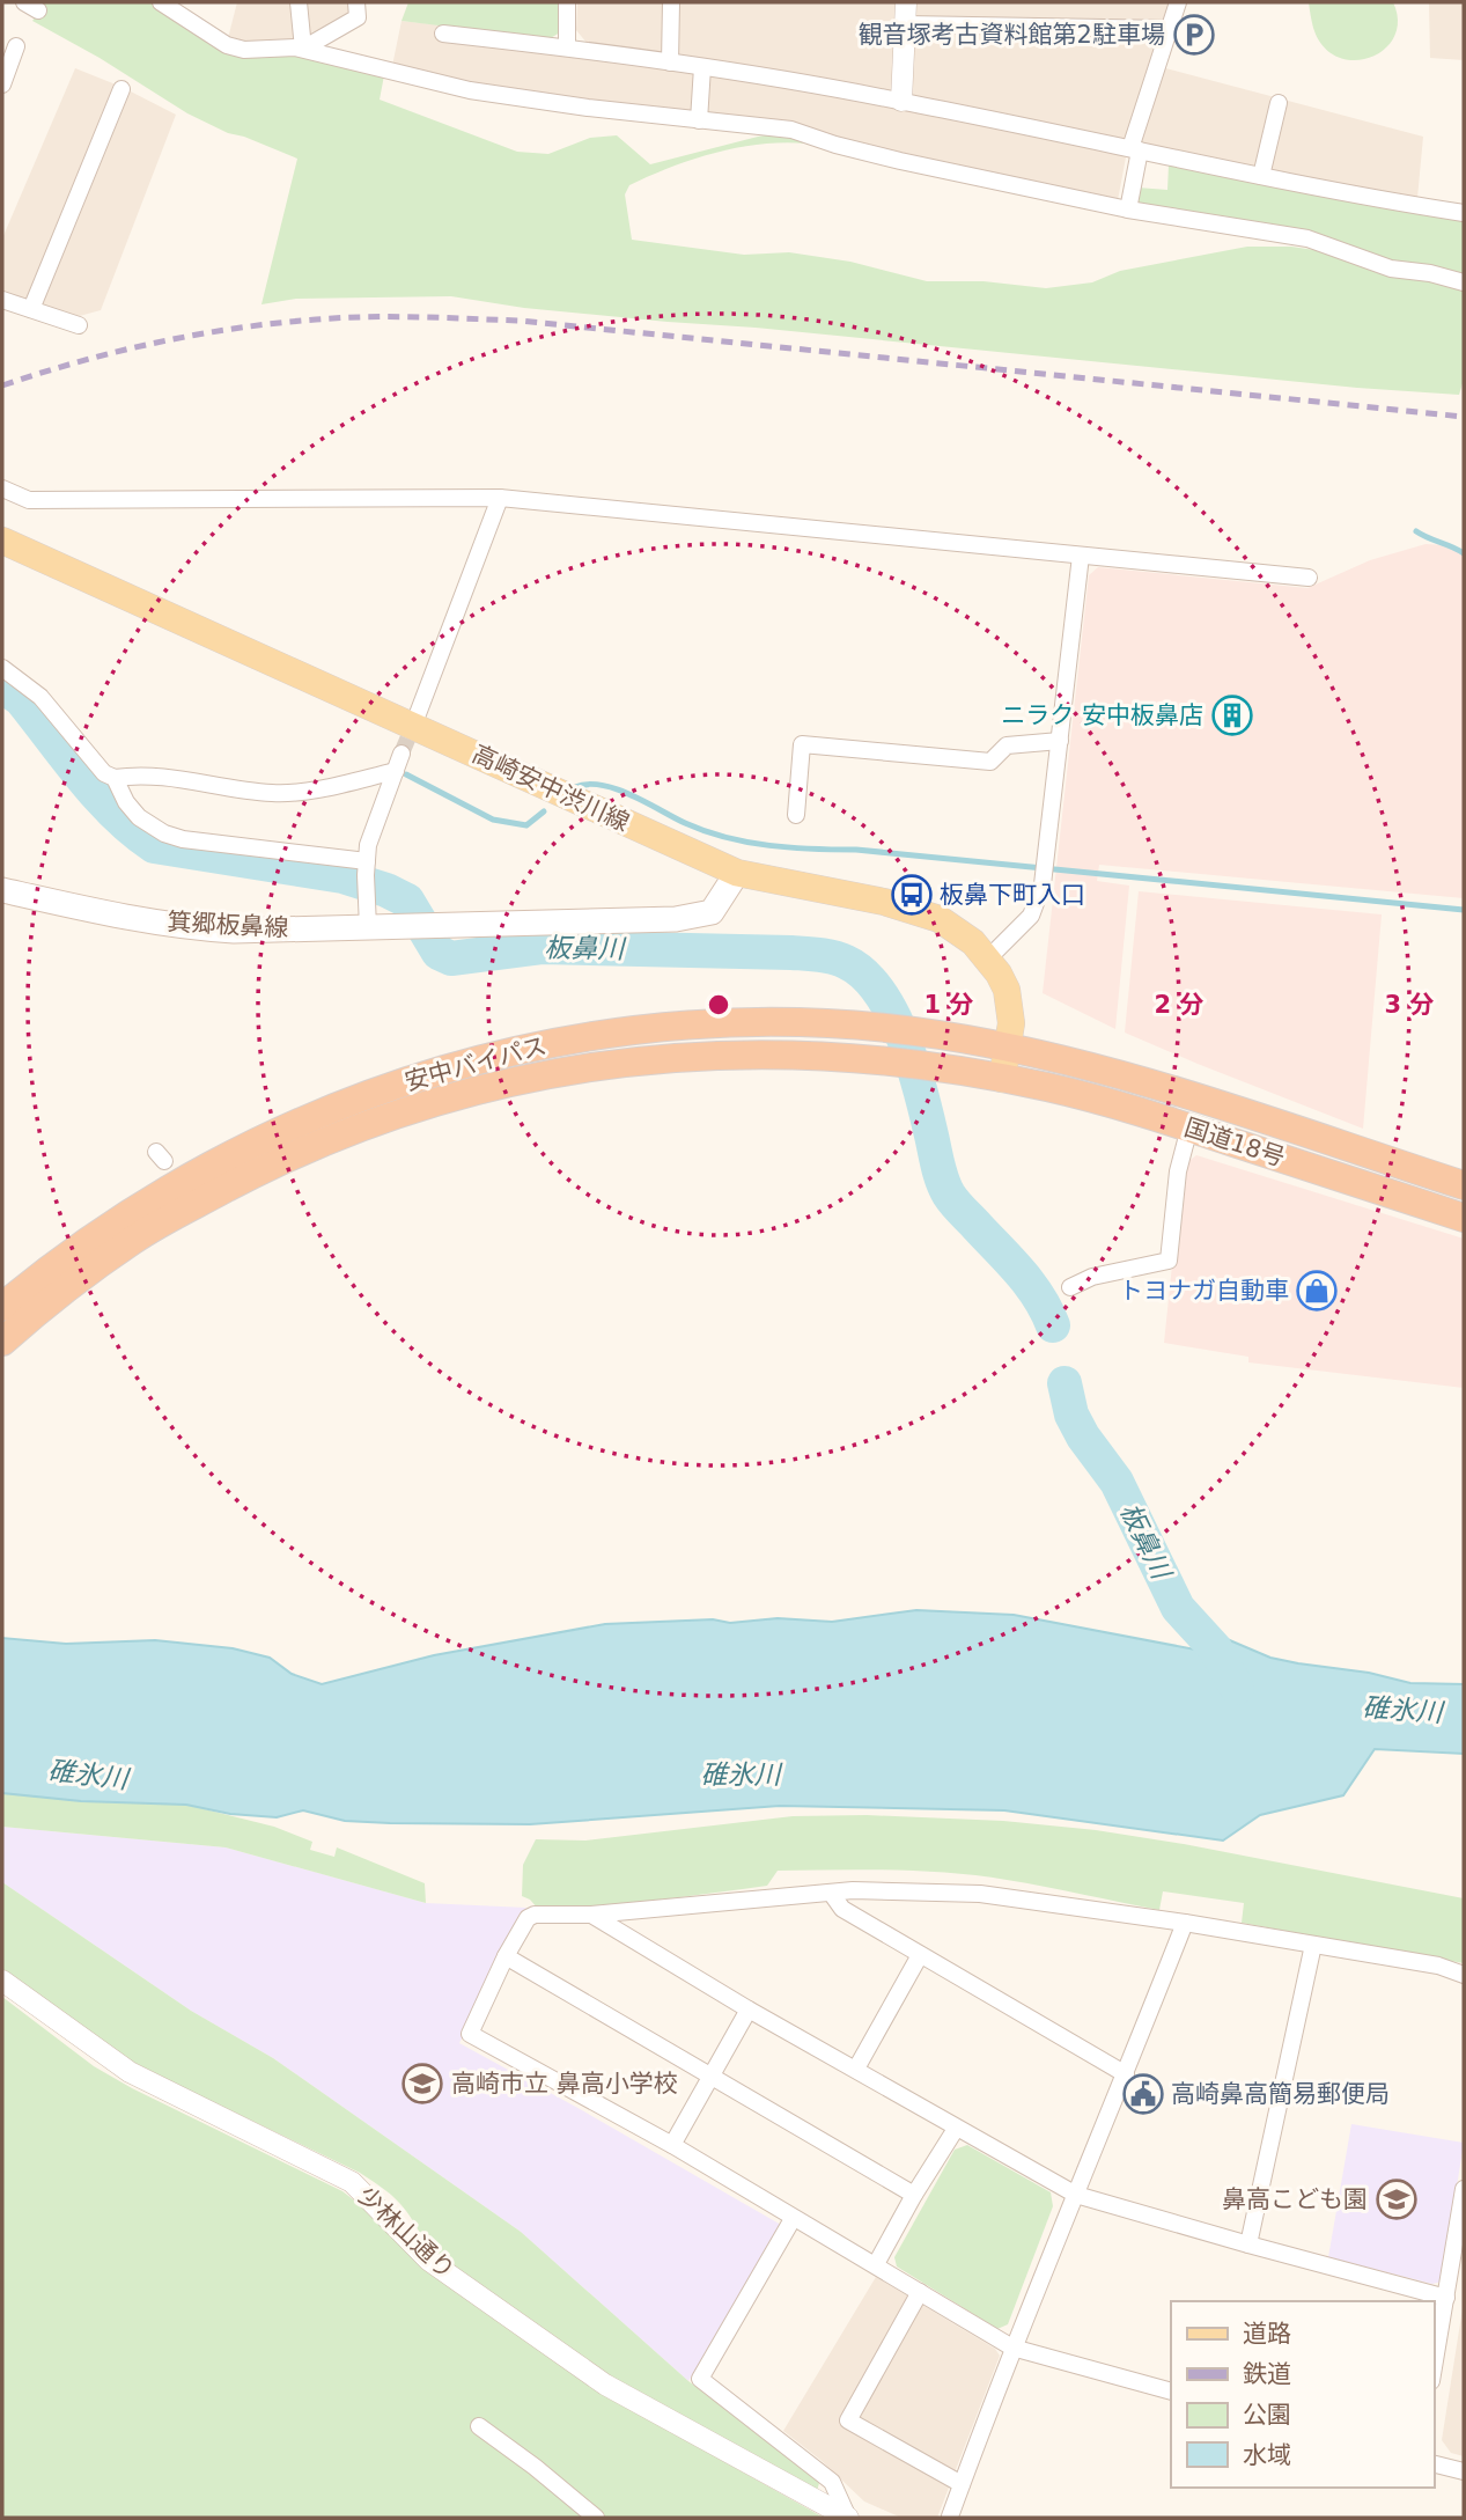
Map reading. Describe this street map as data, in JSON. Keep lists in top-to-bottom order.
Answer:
{
  "streets": {
    "highway": ["安中バイパス", "国道18号"],
    "main road": ["高崎安中渋川線", "箕郷板鼻線"],
    "street": ["少林山通り"]
  },
  "crossings": [
    ["高崎安中渋川線", "箕郷板鼻線"],
    ["高崎安中渋川線", "安中バイパス"],
    ["高崎安中渋川線", "国道18号"],
    ["安中バイパス", "国道18号"]
  ],
  "water": ["板鼻川", "碓氷川"],
  "places": {
    "parking": ["観音塚考古資料館第2駐車場"],
    "building": ["ニラク 安中板鼻店"],
    "bus stop": ["板鼻下町入口"],
    "shop": ["トヨナガ自動車"],
    "school or university": ["高崎市立 鼻高小学校", "鼻高こども園"],
    "public building": ["高崎鼻高簡易郵便局"]
  },
  "legend": [
    "道路",
    "鉄道",
    "公園",
    "水域"
  ],
  "rings": ["1 分", "2 分", "3 分"]
}
